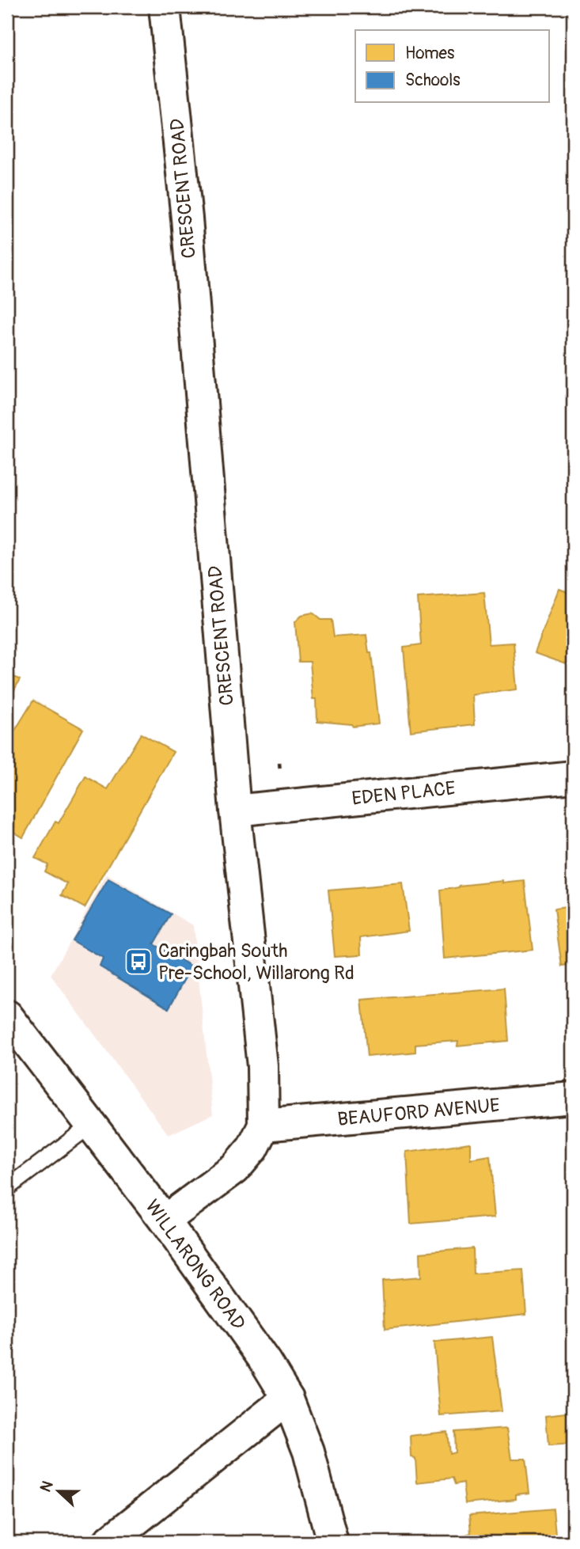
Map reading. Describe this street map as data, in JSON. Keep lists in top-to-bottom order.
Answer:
{
  "streets": {
    "street": [
      "CRESCENT ROAD",
      "EDEN PLACE",
      "BEAUFORD AVENUE",
      "WILLARONG ROAD"
    ]
  },
  "crossings": [
    ["CRESCENT ROAD", "EDEN PLACE"],
    ["CRESCENT ROAD", "BEAUFORD AVENUE"],
    ["CRESCENT ROAD", "WILLARONG ROAD"]
  ],
  "places": {
    "bus stop": ["Caringbah South Pre-School, Willarong Rd"]
  },
  "legend": ["Homes", "Schools"],
  "north": "left"
}
